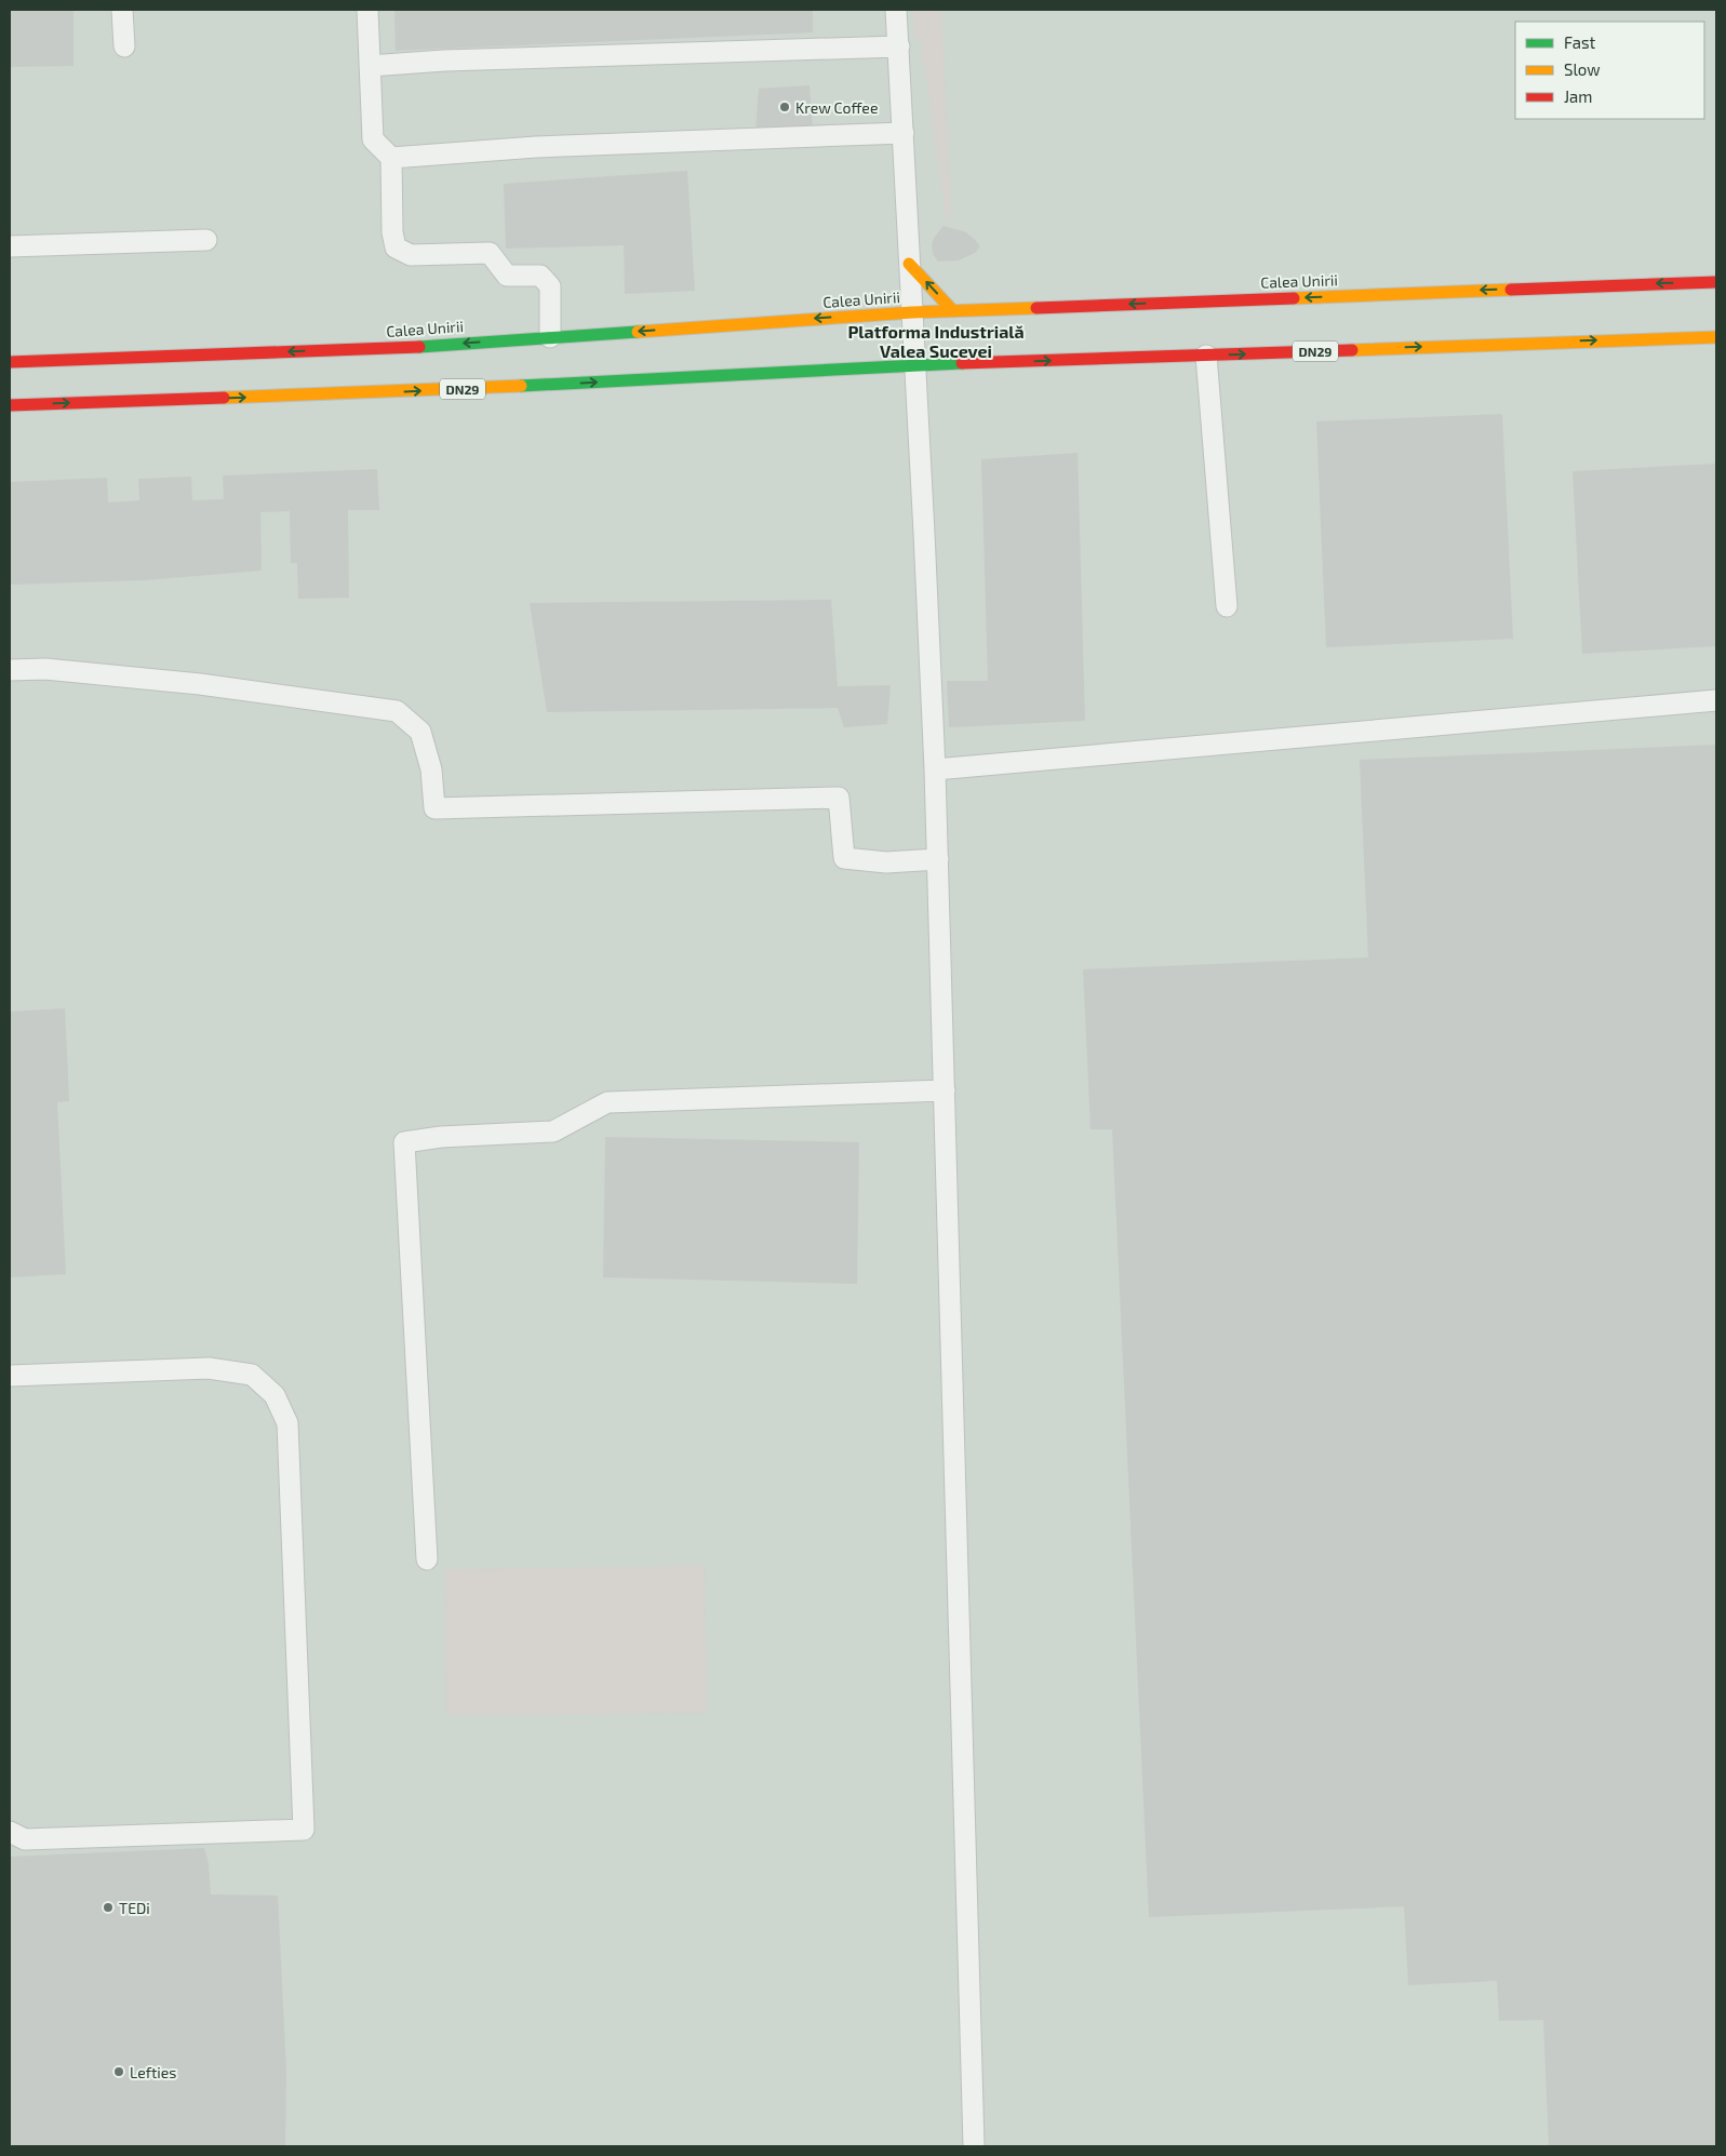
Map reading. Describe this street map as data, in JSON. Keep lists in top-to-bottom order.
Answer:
{
  "streets": {
    "main road": ["Calea Unirii", "DN29"]
  },
  "districts": ["Platforma Industrială Valea Sucevei"],
  "places": ["Krew Coffee", "TEDi", "Lefties"],
  "legend": ["Fast", "Slow", "Jam"]
}
